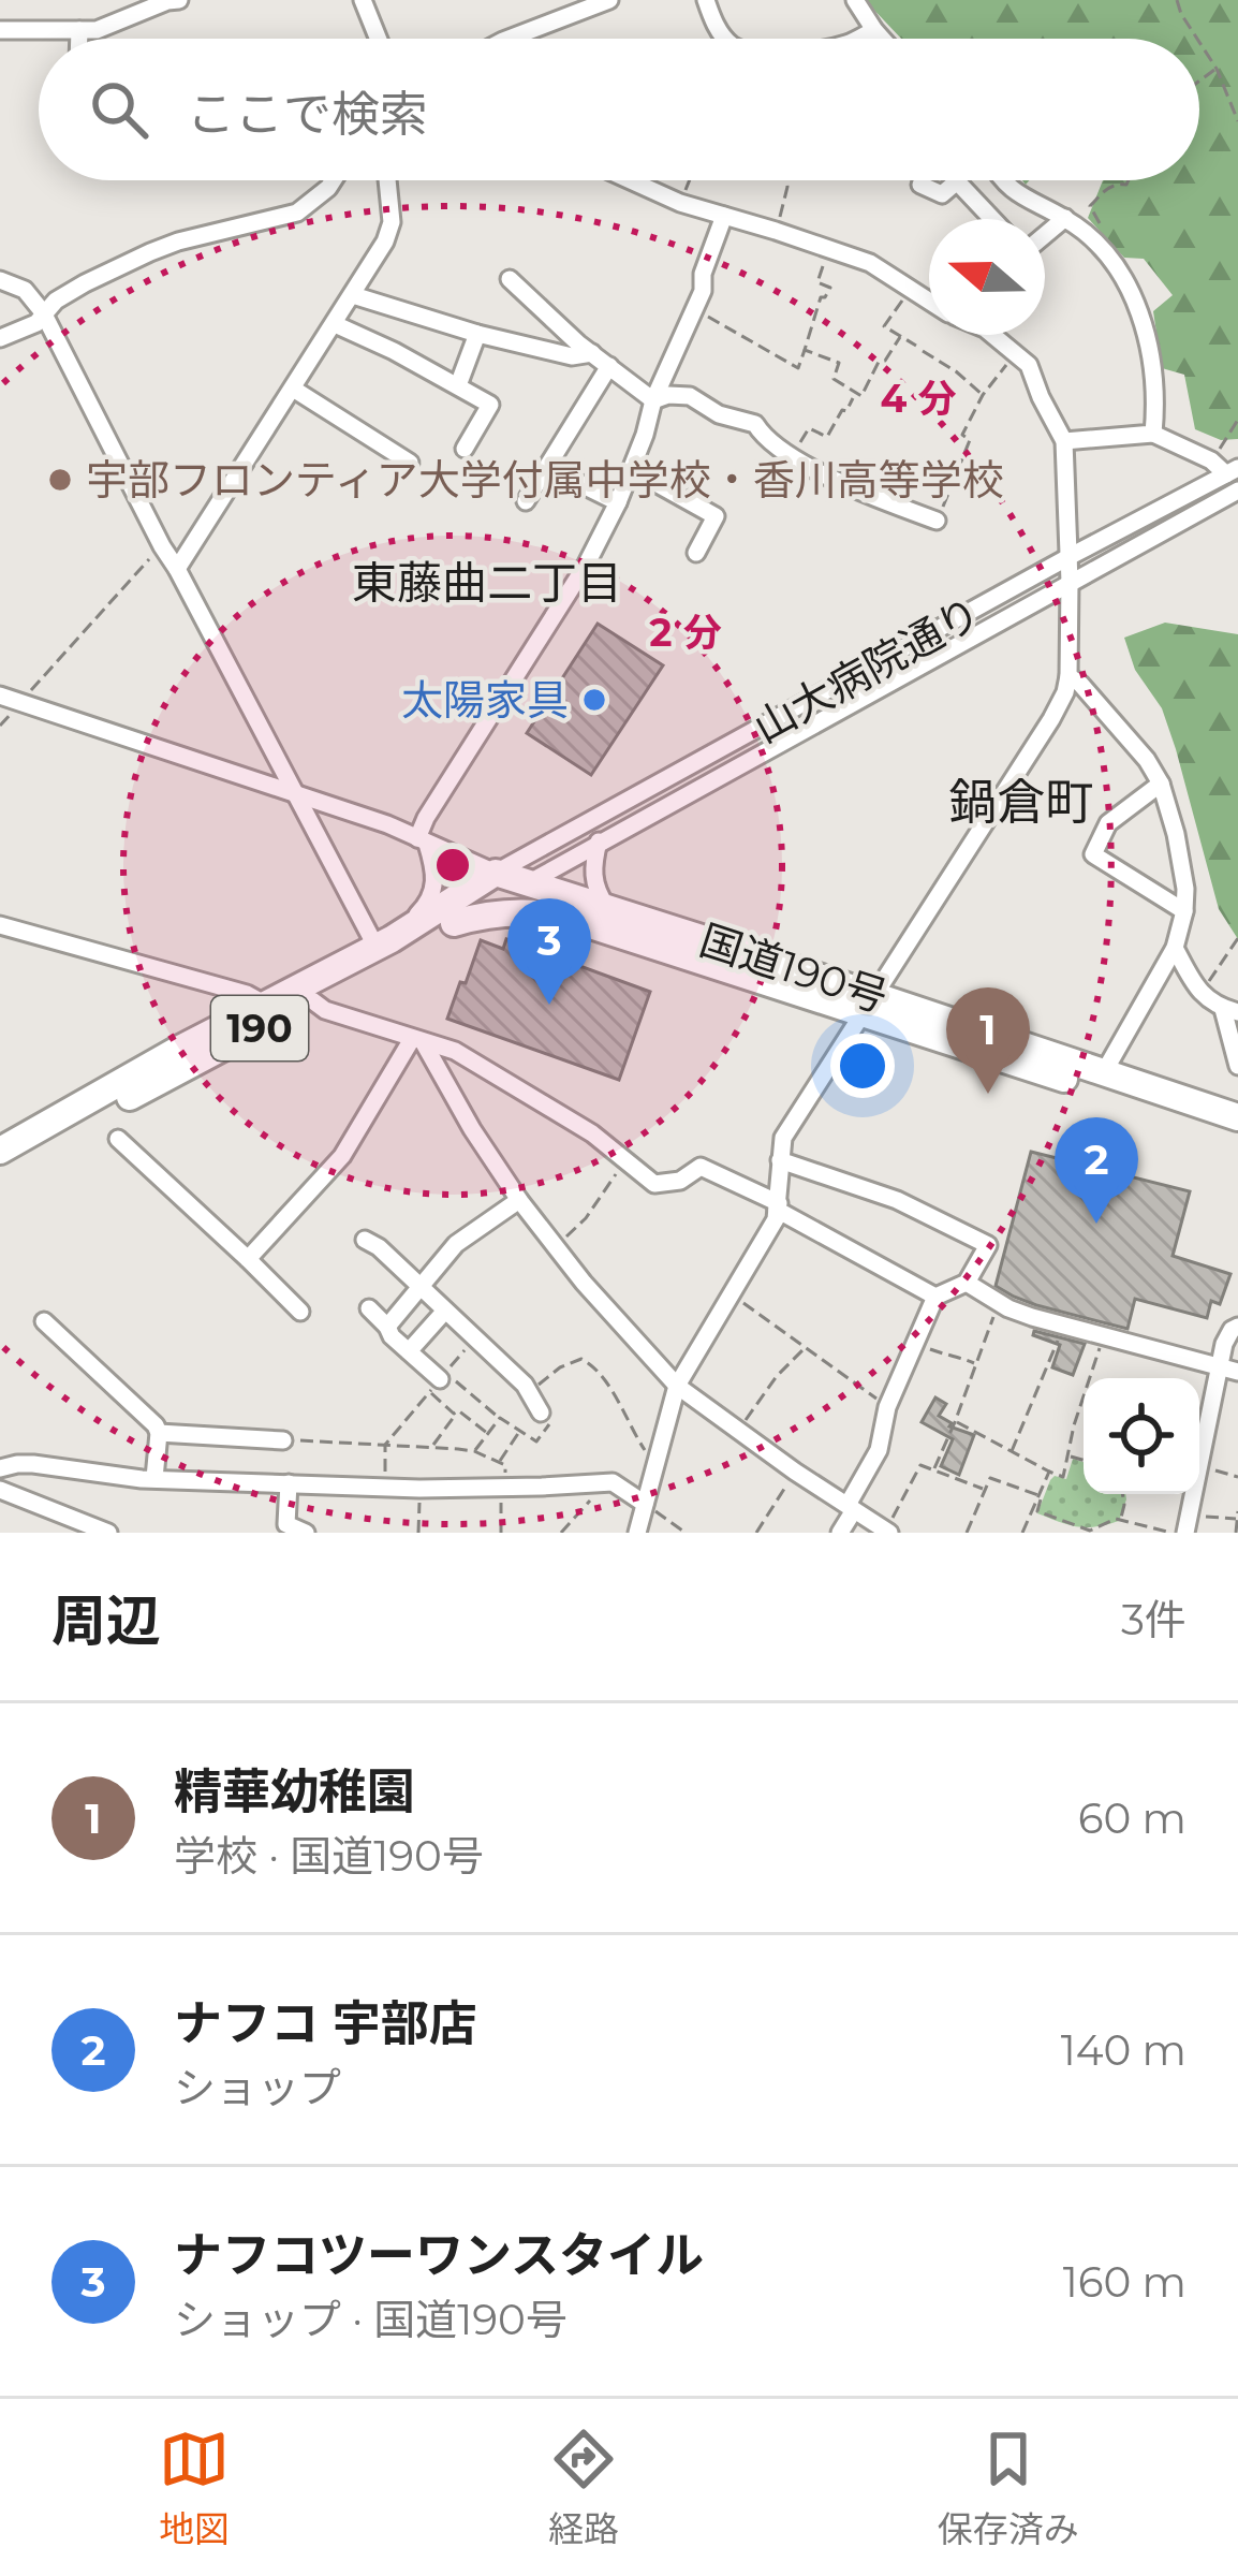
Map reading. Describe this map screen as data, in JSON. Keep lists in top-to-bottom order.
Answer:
{
  "streets": {
    "highway": ["国道190号", "190"],
    "street": ["山大病院通り"]
  },
  "crossings": [
    ["山大病院通り", "国道190号"],
    ["山大病院通り", "190"],
    ["国道190号", "190"]
  ],
  "districts": ["東藤曲二丁目", "鍋倉町"],
  "places": ["宇部フロンティア大学付属中学校・香川高等学校", "太陽家具"],
  "north": "left",
  "page": {
    "search": "ここで検索",
    "pins": ["3", "1", "2"],
    "heading": ["周辺", "3件"],
    "list": [
      {
        "mark": "1",
        "name": "精華幼稚園",
        "note": "学校 · 国道190号",
        "value": "60 m"
      },
      {
        "mark": "2",
        "name": "ナフコ 宇部店",
        "note": "ショップ",
        "value": "140 m"
      },
      {
        "mark": "3",
        "name": "ナフコツーワンスタイル",
        "note": "ショップ · 国道190号",
        "value": "160 m"
      }
    ],
    "nav": ["地図", "経路", "保存済み"]
  },
  "rings": ["4 分", "2 分"]
}
